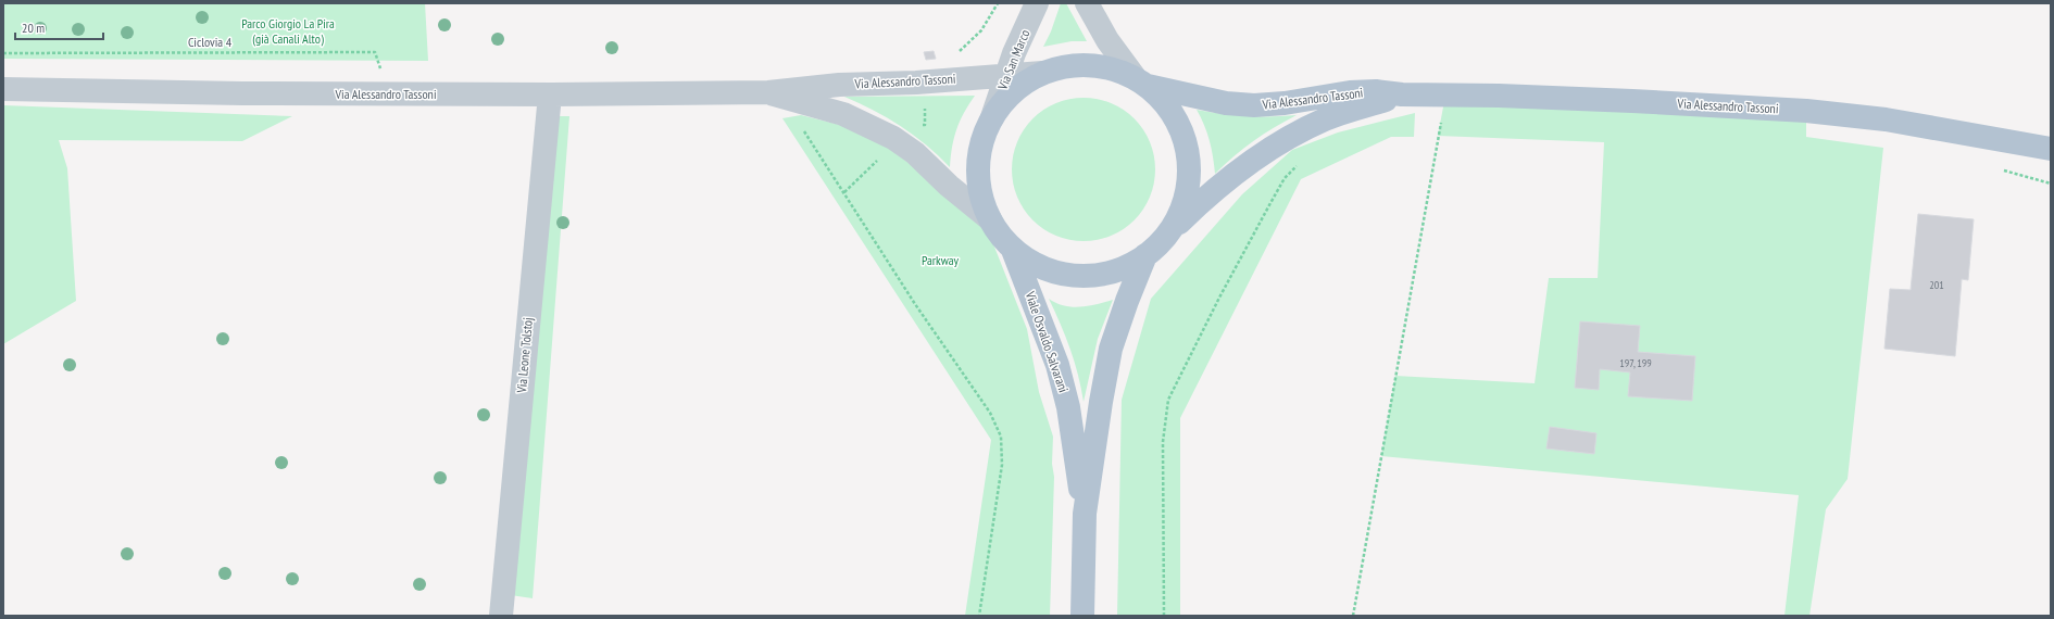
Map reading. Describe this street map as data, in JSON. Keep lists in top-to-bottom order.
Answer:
{
  "streets": {
    "main road": ["Via Alessandro Tassoni", "Viale Osvaldo Salvarani"],
    "street": ["Via San Marco", "Via Leone Tolstoj"],
    "path": ["Ciclovia 4"]
  },
  "crossings": [
    ["Via San Marco", "Via Alessandro Tassoni"],
    ["Via Alessandro Tassoni", "Viale Osvaldo Salvarani"],
    ["Via Alessandro Tassoni", "Via Leone Tolstoj"]
  ],
  "parks": ["Parco Giorgio La Pira (già Canali Alto)", "Parkway"],
  "house_numbers": ["201", "197, 199"],
  "scale_bar": "20 m"
}
